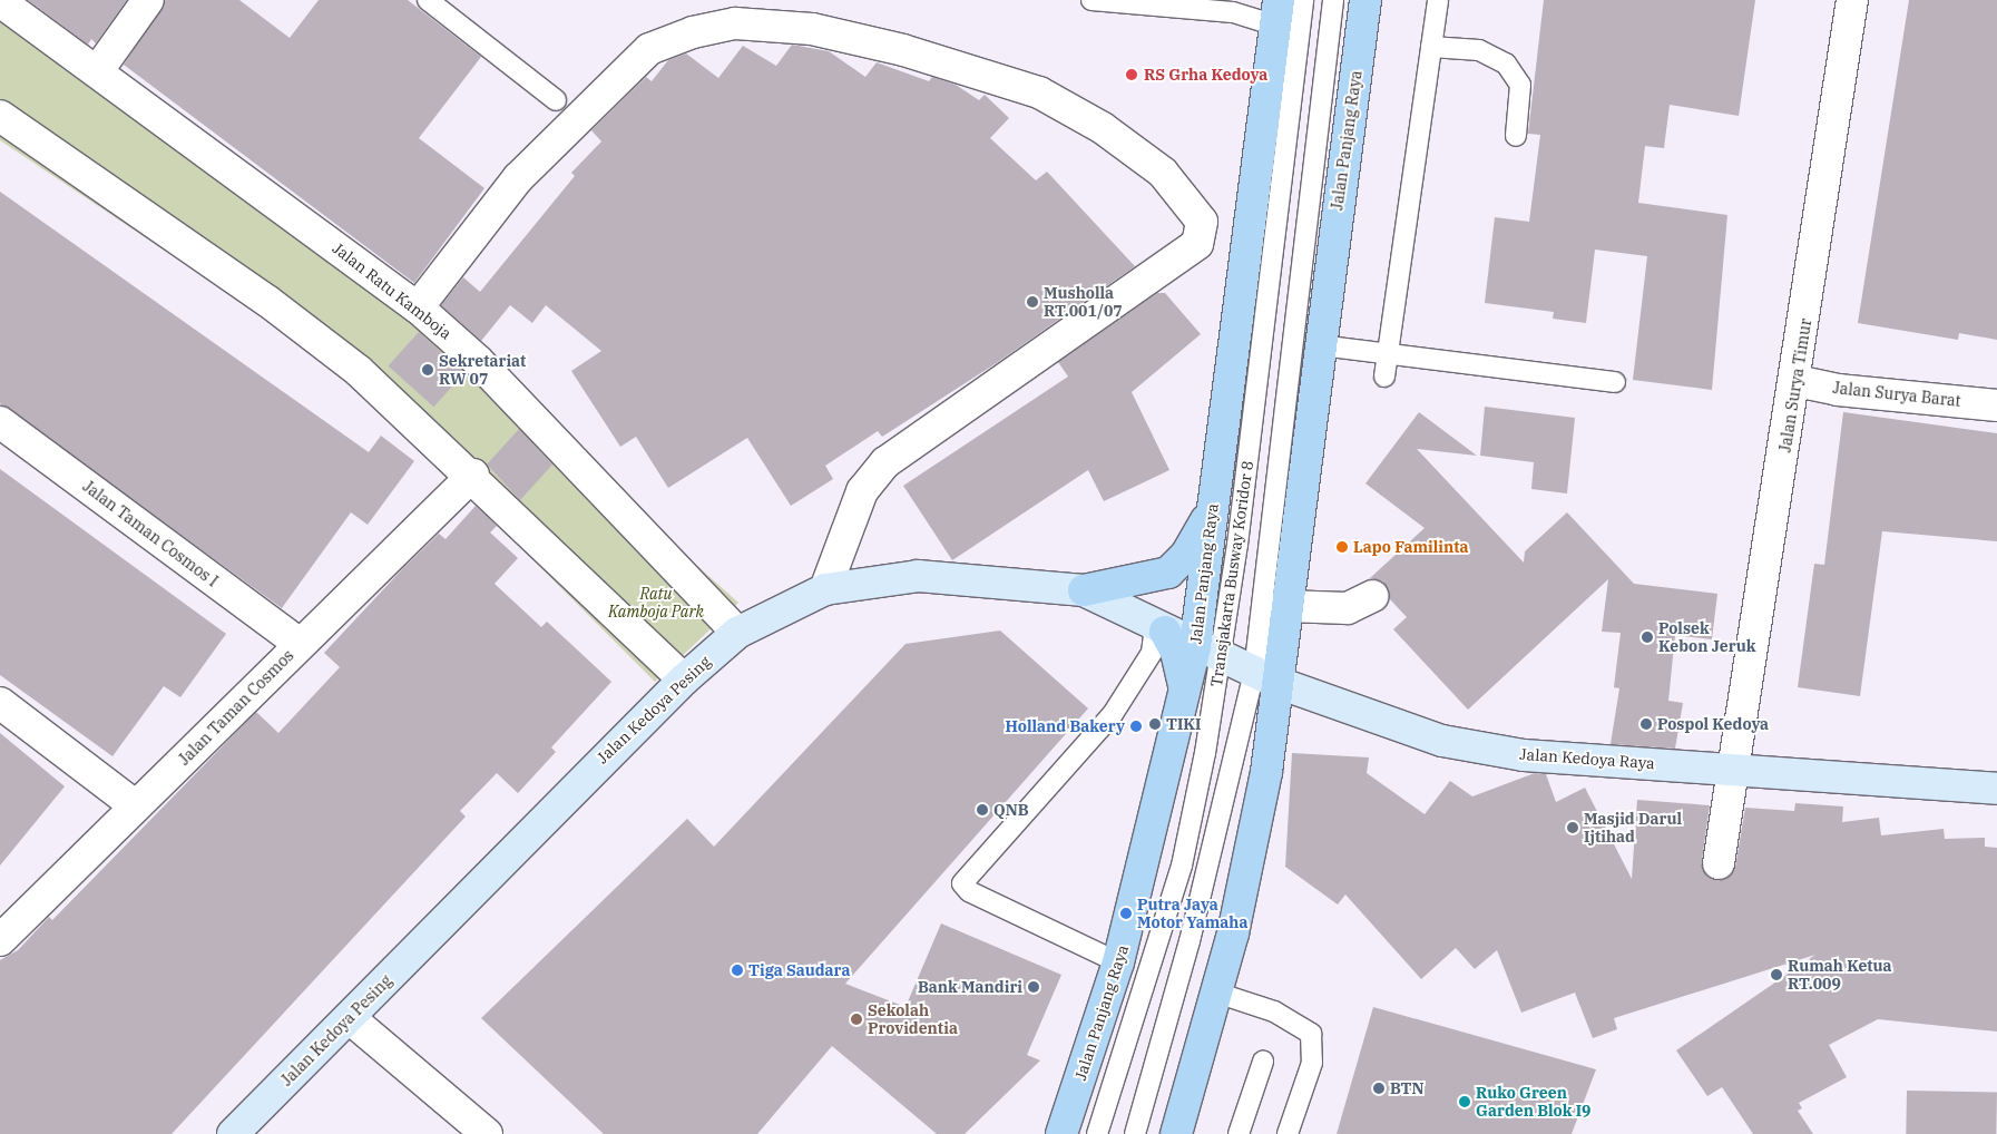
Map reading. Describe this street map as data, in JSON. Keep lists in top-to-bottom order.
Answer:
{
  "streets": {
    "main road": ["Jalan Panjang Raya"],
    "street": [
      "Jalan Ratu Kamboja",
      "Jalan Surya Timur",
      "Jalan Surya Barat",
      "Jalan Taman Cosmos I",
      "Jalan Taman Cosmos",
      "Jalan Kedoya Pesing",
      "Jalan Kedoya Raya"
    ],
    "lane": ["Transjakarta Busway Koridor 8"]
  },
  "crossings": [
    ["Jalan Panjang Raya", "Transjakarta Busway Koridor 8"],
    ["Jalan Panjang Raya", "Jalan Kedoya Pesing"],
    ["Jalan Panjang Raya", "Jalan Kedoya Raya"],
    ["Jalan Ratu Kamboja", "Jalan Kedoya Pesing"],
    ["Jalan Surya Timur", "Jalan Surya Barat"],
    ["Jalan Surya Timur", "Jalan Kedoya Raya"],
    ["Jalan Taman Cosmos I", "Jalan Taman Cosmos"],
    ["Transjakarta Busway Koridor 8", "Jalan Kedoya Pesing"],
    ["Transjakarta Busway Koridor 8", "Jalan Kedoya Raya"],
    ["Jalan Kedoya Pesing", "Jalan Kedoya Raya"]
  ],
  "parks": ["Ratu Kamboja Park"],
  "places": [
    "RS Grha Kedoya",
    "Musholla RT.001/07",
    "Sekretariat RW 07",
    "Lapo Familinta",
    "Polsek Kebon Jeruk",
    "TIKI",
    "Pospol Kedoya",
    "Holland Bakery",
    "QNB",
    "Masjid Darul Ijtihad",
    "Putra Jaya Motor Yamaha",
    "Tiga Saudara",
    "Rumah Ketua RT.009",
    "Bank Mandiri",
    "Sekolah Providentia",
    "BTN",
    "Ruko Green Garden Blok I9"
  ]
}
